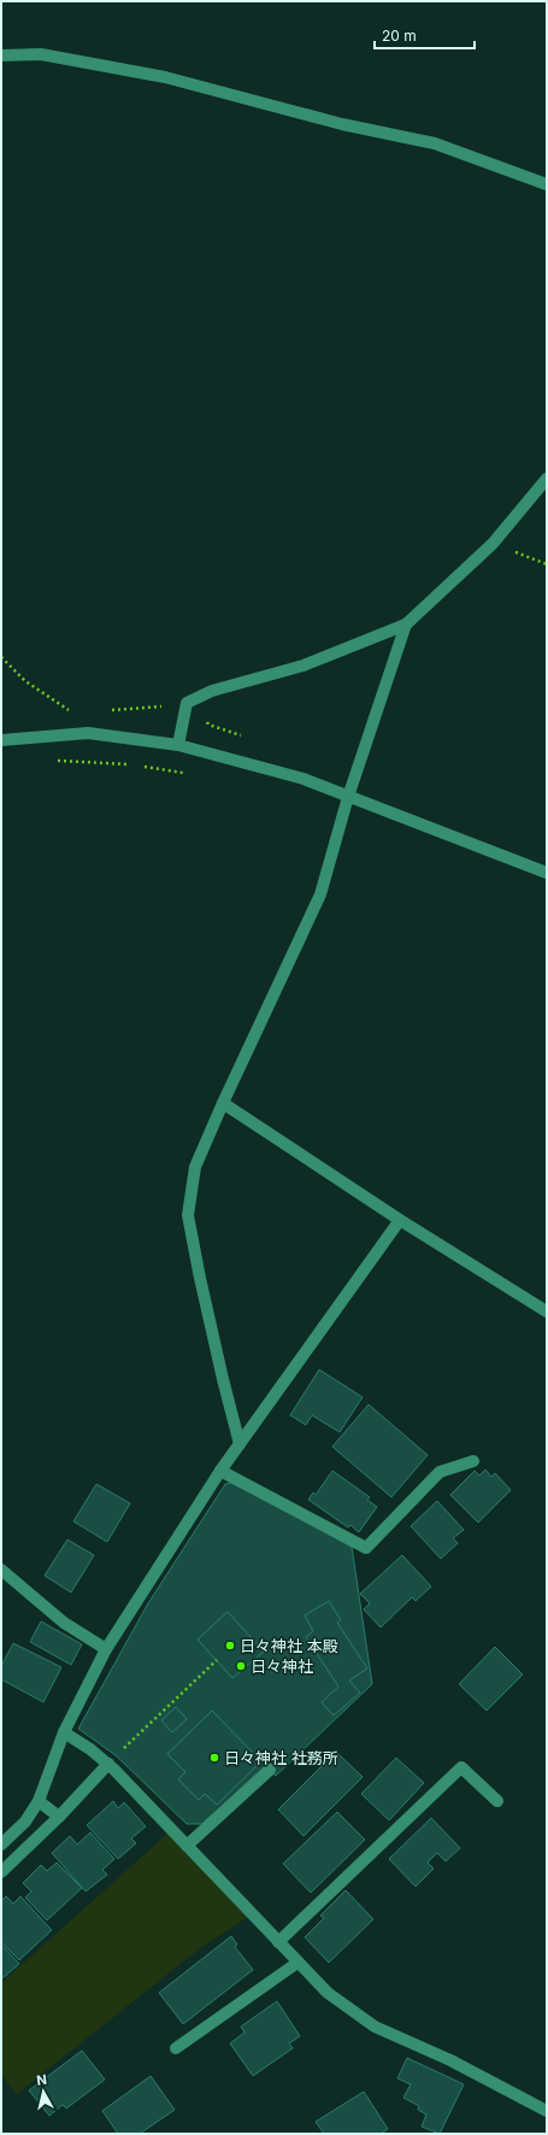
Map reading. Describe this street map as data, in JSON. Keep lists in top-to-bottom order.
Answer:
{
  "places": ["日々神社 本殿", "日々神社", "日々神社 社務所"],
  "scale_bar": "20 m",
  "north": "top"
}
